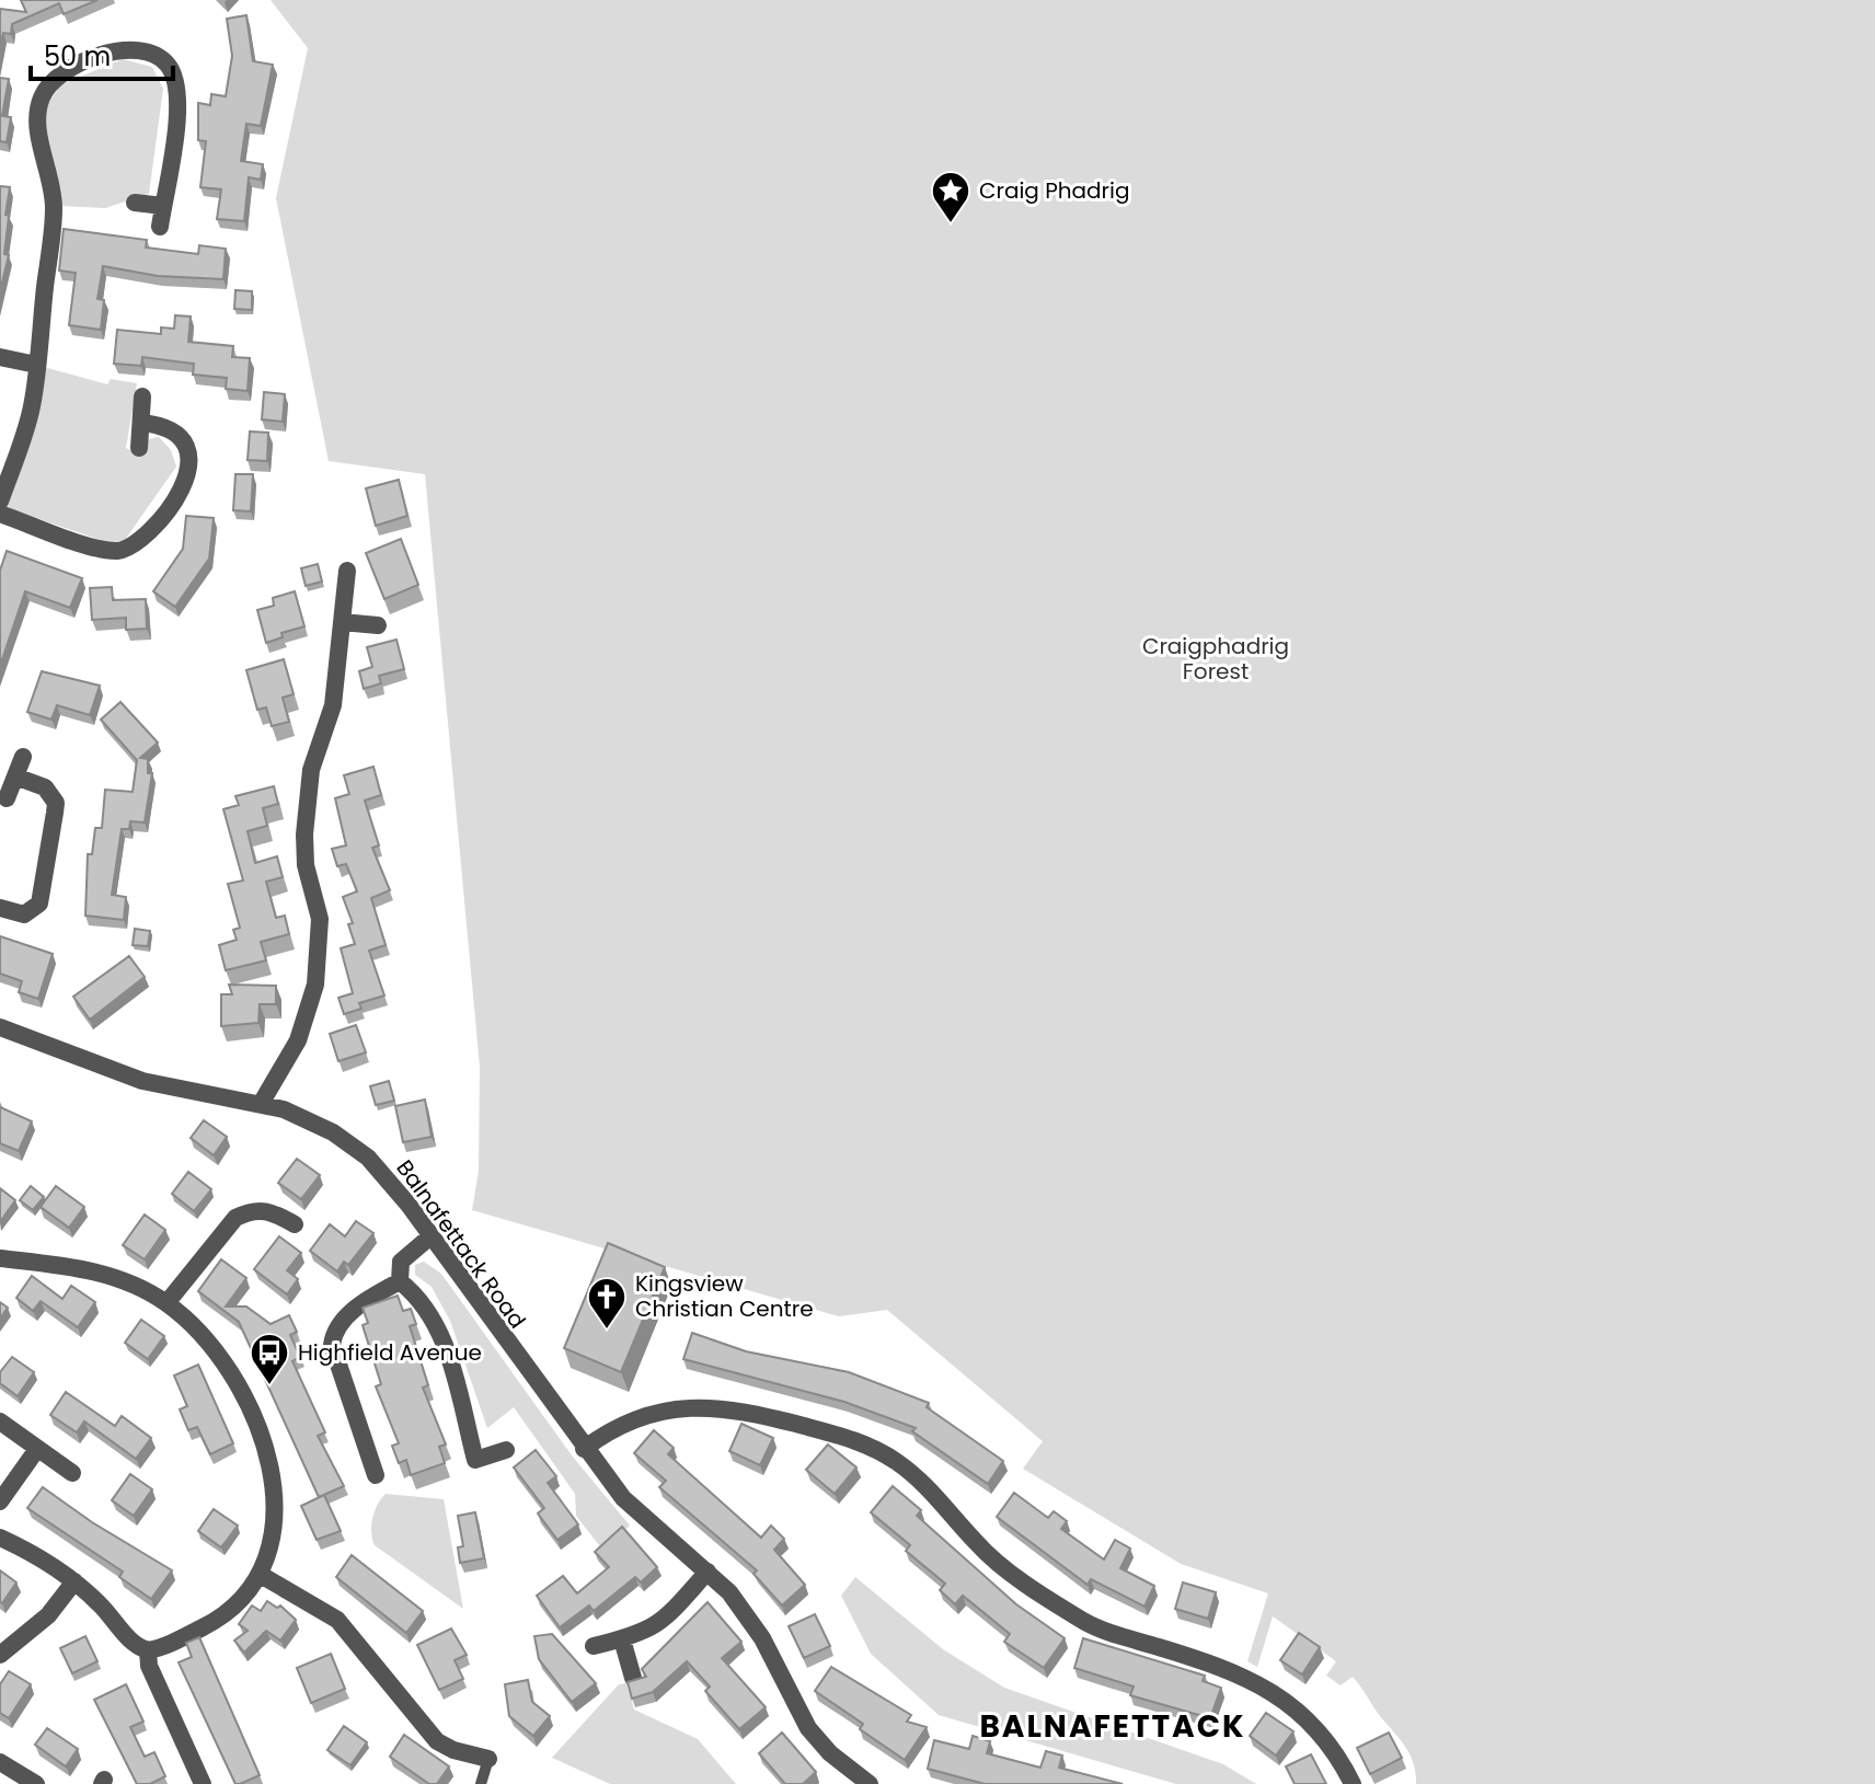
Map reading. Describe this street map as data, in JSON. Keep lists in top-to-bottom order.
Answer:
{
  "streets": {
    "street": ["Balnafettack Road"]
  },
  "districts": ["BALNAFETTACK"],
  "parks": ["Craigphadrig Forest"],
  "places": {
    "place": ["Craig Phadrig"],
    "church": ["Kingsview Christian Centre"],
    "bus stop": ["Highfield Avenue"]
  },
  "scale_bar": "50 m"
}
